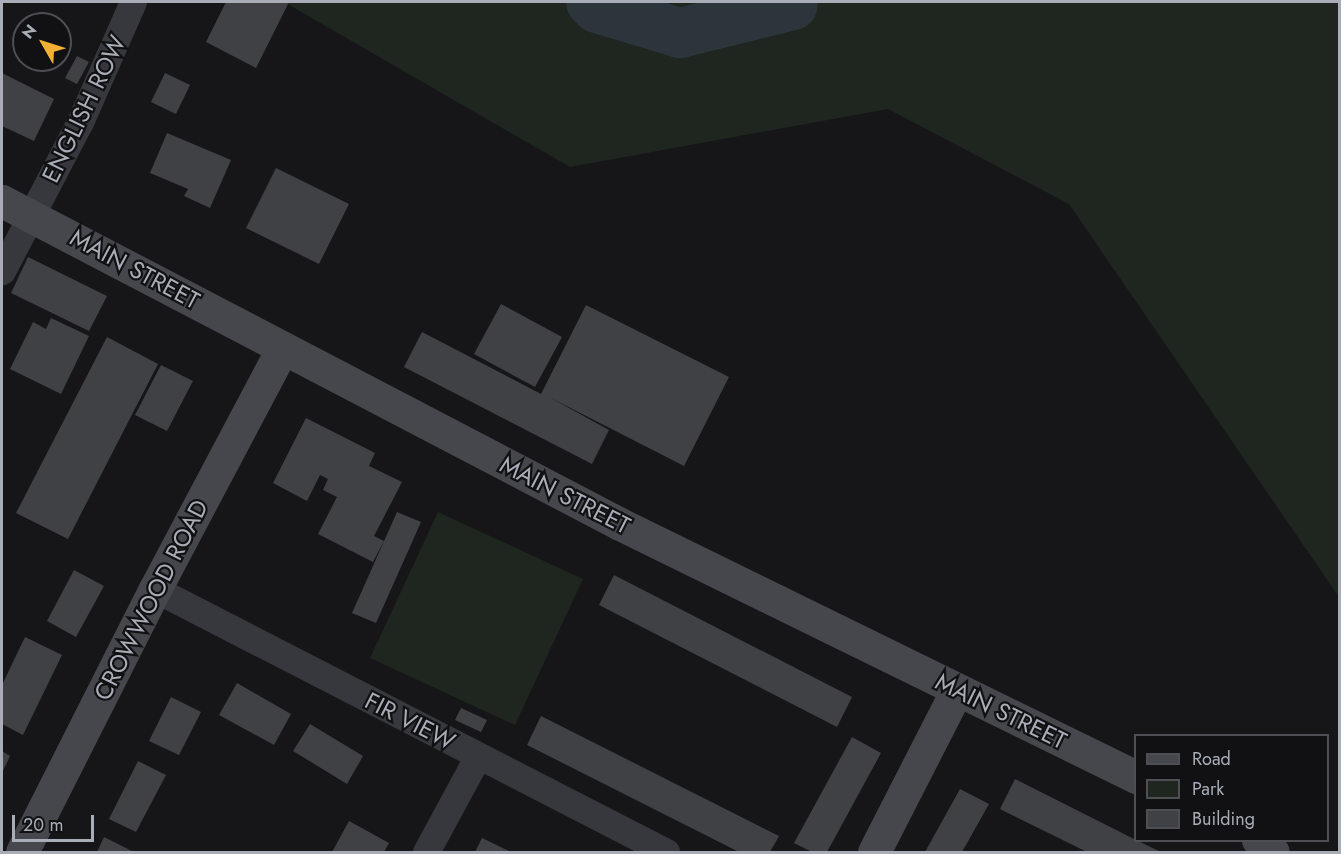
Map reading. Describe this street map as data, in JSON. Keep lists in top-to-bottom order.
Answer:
{
  "streets": {
    "main road": ["MAIN STREET", "CROWWOOD ROAD"],
    "street": ["ENGLISH ROW", "FIR VIEW"]
  },
  "crossings": [
    ["ENGLISH ROW", "MAIN STREET"],
    ["MAIN STREET", "CROWWOOD ROAD"],
    ["CROWWOOD ROAD", "FIR VIEW"]
  ],
  "legend": ["Road", "Park", "Building"],
  "scale_bar": "20 m",
  "north": "top left"
}
